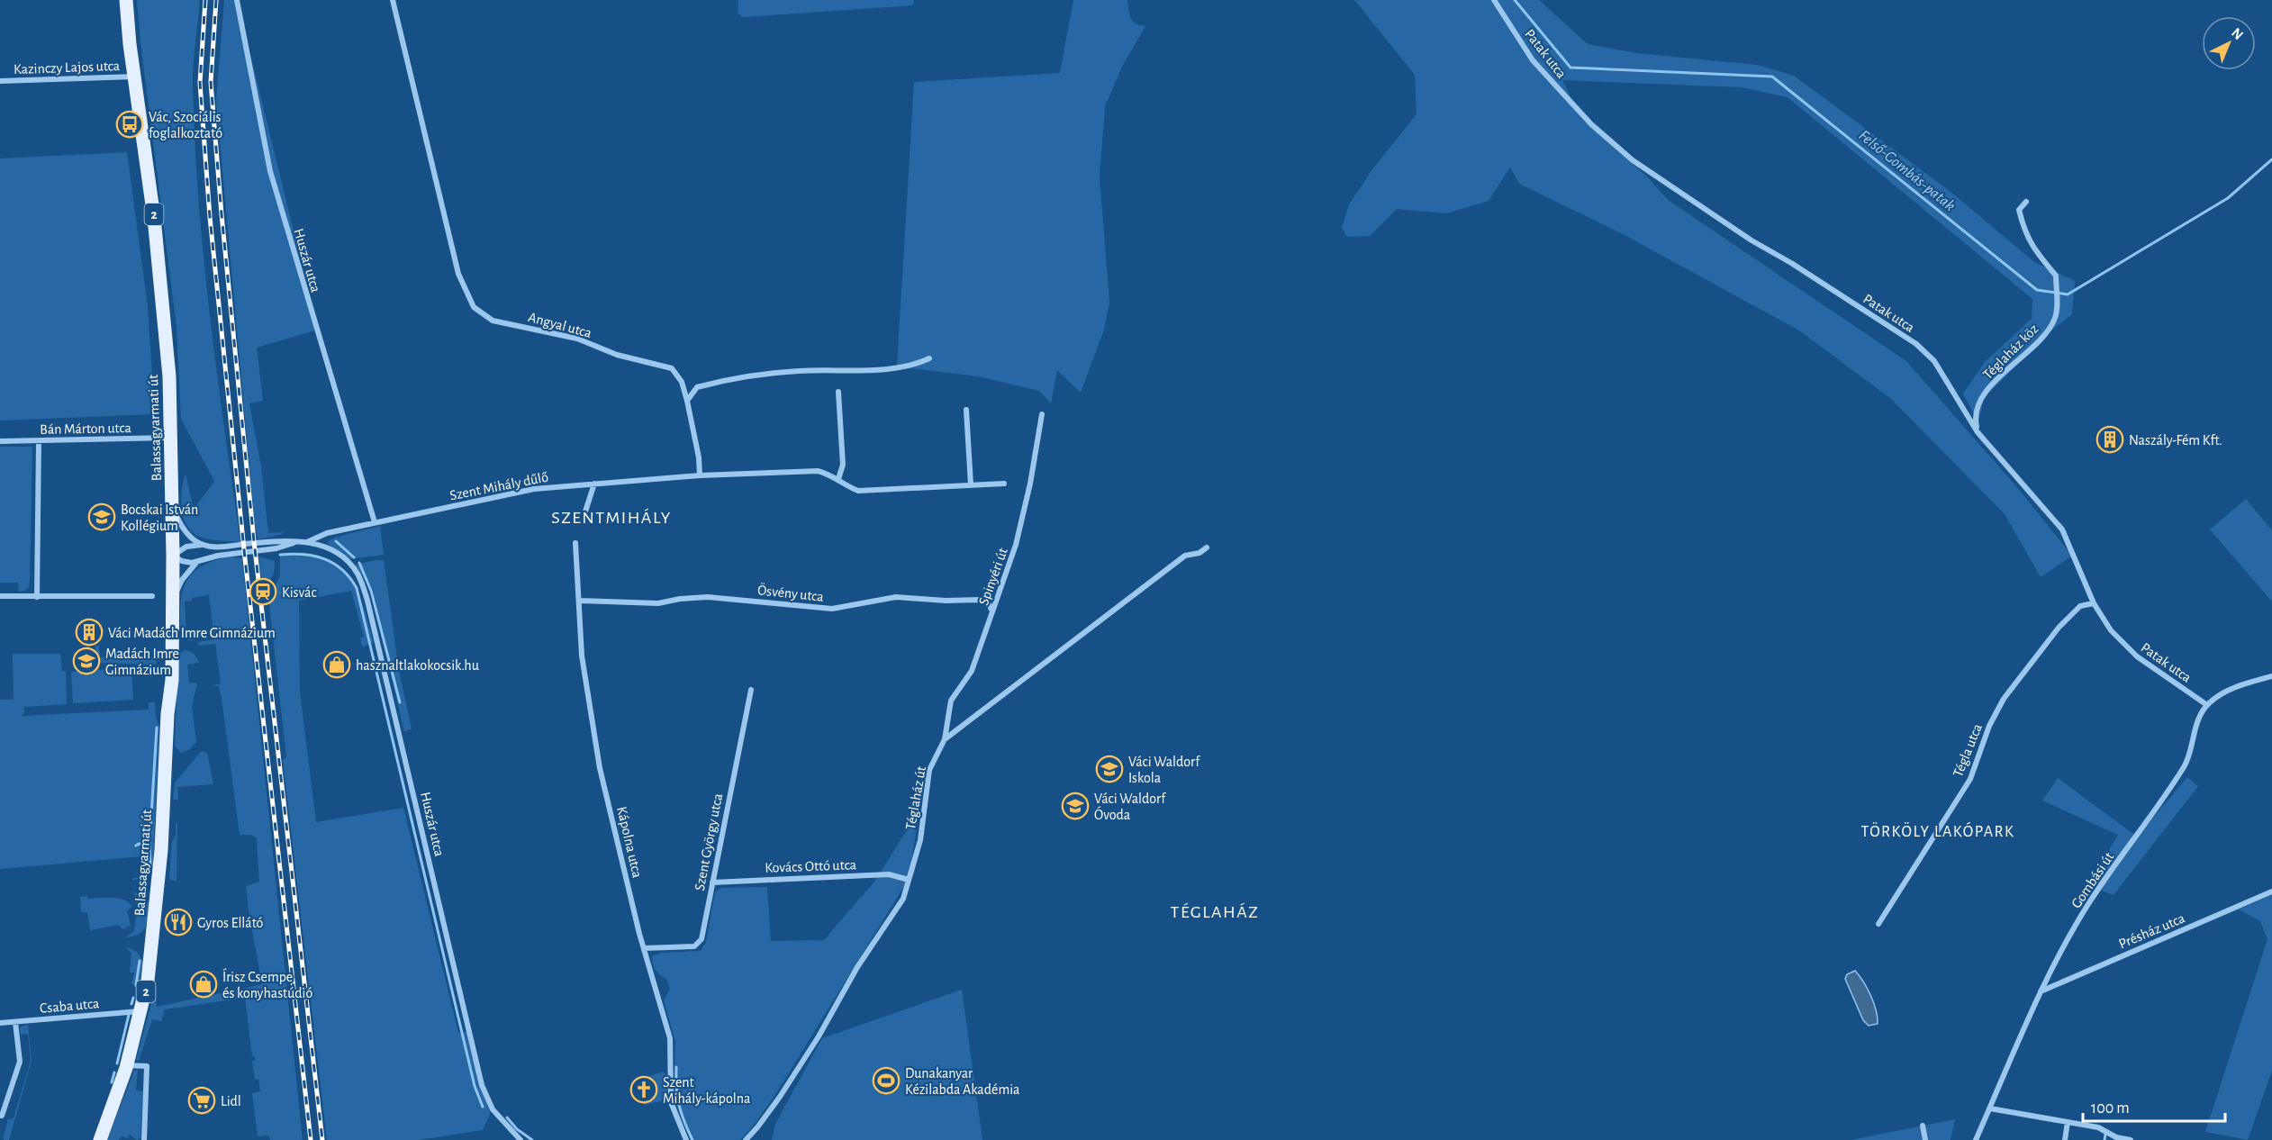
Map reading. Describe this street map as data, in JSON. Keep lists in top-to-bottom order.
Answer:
{
  "streets": {
    "main road": ["2", "Balassagyarmati út"],
    "street": [
      "Patak utca",
      "Kazinczy Lajos utca",
      "Huszár utca",
      "Angyal utca",
      "Téglaház köz",
      "Bán Márton utca",
      "Szent Mihály dűlő",
      "Spinyéri út",
      "Ösvény utca",
      "Tégla utca",
      "Téglaház út",
      "Kápolna utca",
      "Szent György utca",
      "Kovács Ottó utca",
      "Gombási út",
      "Présház utca",
      "Csaba utca"
    ]
  },
  "crossings": [
    ["Patak utca", "Téglaház köz"],
    ["Patak utca", "Tégla utca"],
    ["Patak utca", "Gombási út"],
    ["Kazinczy Lajos utca", "Balassagyarmati út"],
    ["Huszár utca", "Balassagyarmati út"],
    ["Huszár utca", "Szent Mihály dűlő"],
    ["Bán Márton utca", "Balassagyarmati út"],
    ["Balassagyarmati út", "Csaba utca"],
    ["Spinyéri út", "Ösvény utca"],
    ["Spinyéri út", "Téglaház út"],
    ["Ösvény utca", "Kápolna utca"],
    ["Téglaház út", "Kovács Ottó utca"],
    ["Kápolna utca", "Szent György utca"],
    ["Szent György utca", "Kovács Ottó utca"],
    ["Gombási út", "Présház utca"]
  ],
  "districts": ["SZENTMIHÁLY", "TÖRKÖLY LAKÓPARK", "TÉGLAHÁZ"],
  "water": ["Felső-Gombás-patak"],
  "places": {
    "bus stop": ["Vác, Szociális foglalkoztató"],
    "building": ["Naszály-Fém Kft.", "Váci Madách Imre Gimnázium"],
    "school or university": [
      "Bocskai István Kollégium",
      "Madách Imre Gimnázium",
      "Váci Waldorf Iskola",
      "Váci Waldorf Óvoda"
    ],
    "station": ["Kisvác"],
    "shop": ["hasznaltlakokocsik.hu", "Írisz Csempe és konyhastúdió"],
    "restaurant": ["Gyros Ellátó"],
    "sports": ["Dunakanyar Kézilabda Akadémia"],
    "church": ["Szent Mihály-kápolna"],
    "supermarket": ["Lidl"]
  },
  "scale_bar": "100 m",
  "north": "top right"
}
